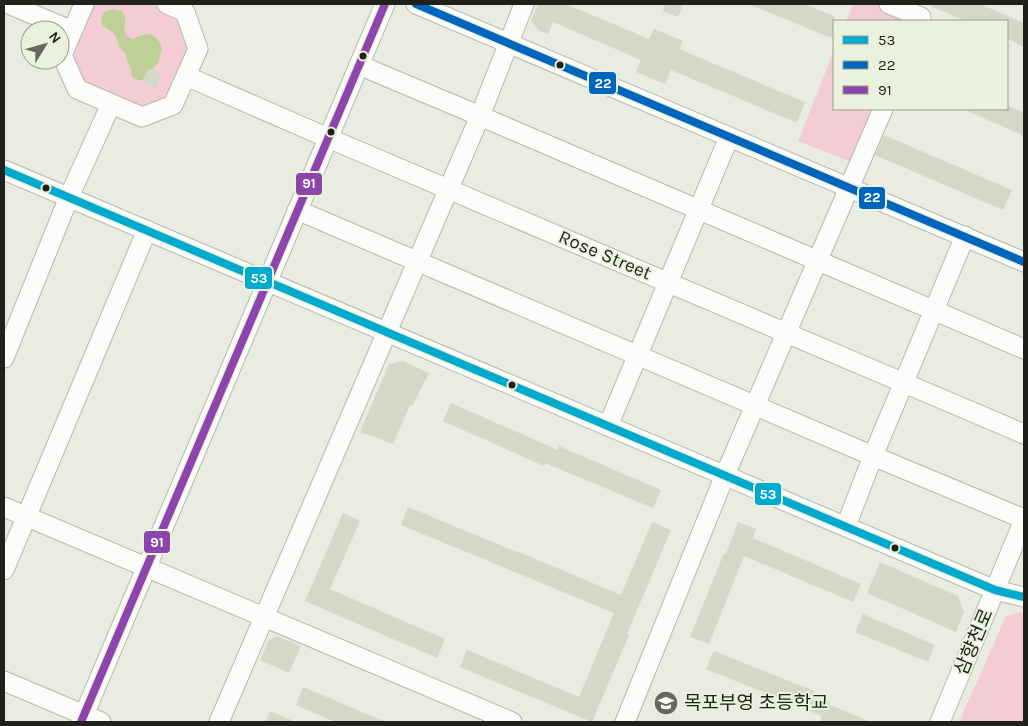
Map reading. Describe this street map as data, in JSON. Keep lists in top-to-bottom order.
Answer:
{
  "streets": {
    "street": ["Rose Street", "삼향천로"]
  },
  "places": {
    "school or university": ["목포부영 초등학교"]
  },
  "lines": ["transit line 22", "transit line 91", "transit line 53"],
  "legend": ["53", "22", "91"],
  "north": "top right"
}
